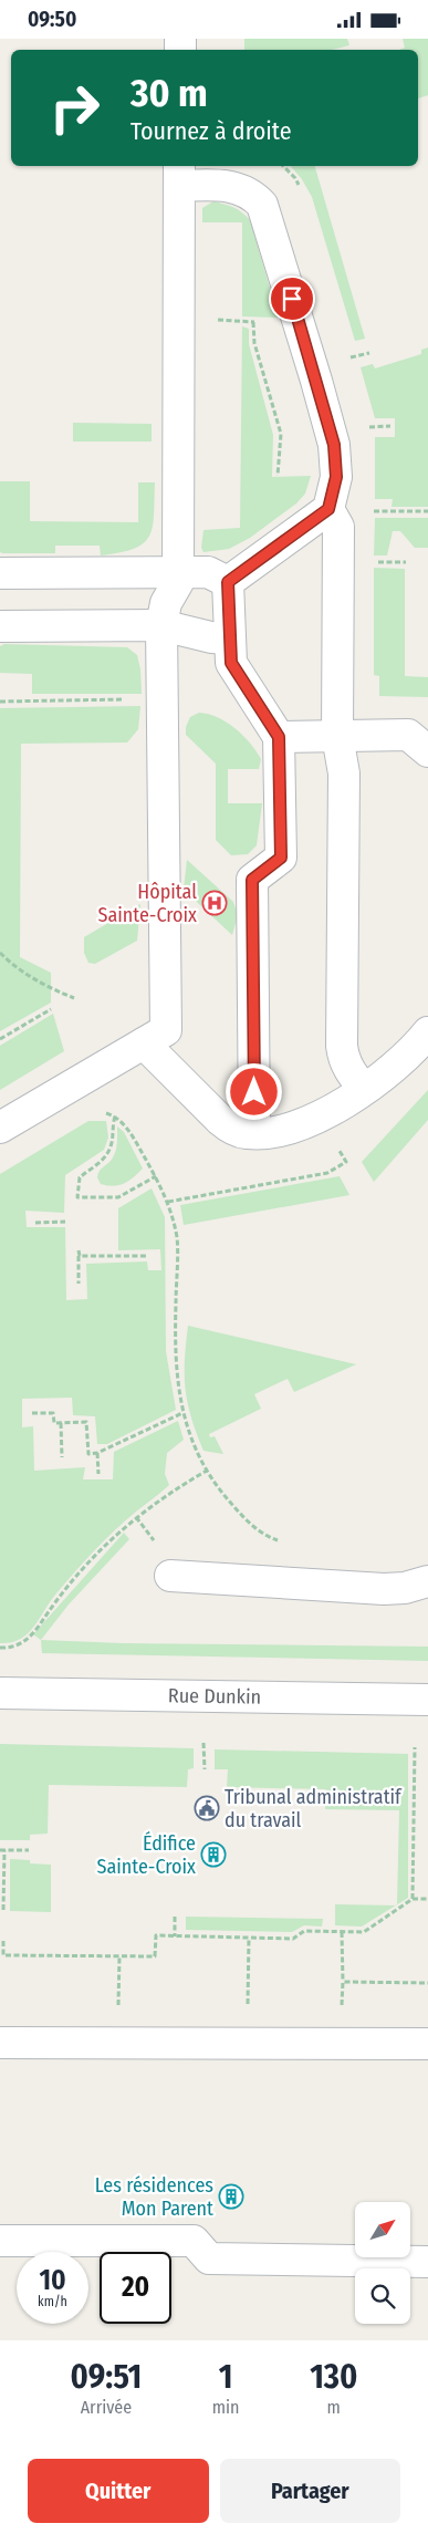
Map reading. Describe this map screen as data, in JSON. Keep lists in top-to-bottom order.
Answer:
{
  "streets": {
    "street": ["Rue Dunkin"]
  },
  "places": {
    "hospital": ["Hôpital Sainte-Croix"],
    "public building": ["Tribunal administratif du travail"],
    "building": ["Édifice Sainte-Croix", "Les résidences Mon Parent"]
  },
  "north": "top right",
  "page": {
    "status": "09:50",
    "turn": ["30 m", "Tournez à droite"],
    "speed": "10 km/h",
    "limit": "20",
    "eta": [
      "09:51",
      "Arrivée",
      "1",
      "min",
      "130",
      "m"
    ],
    "buttons": ["Quitter", "Partager"]
  }
}
